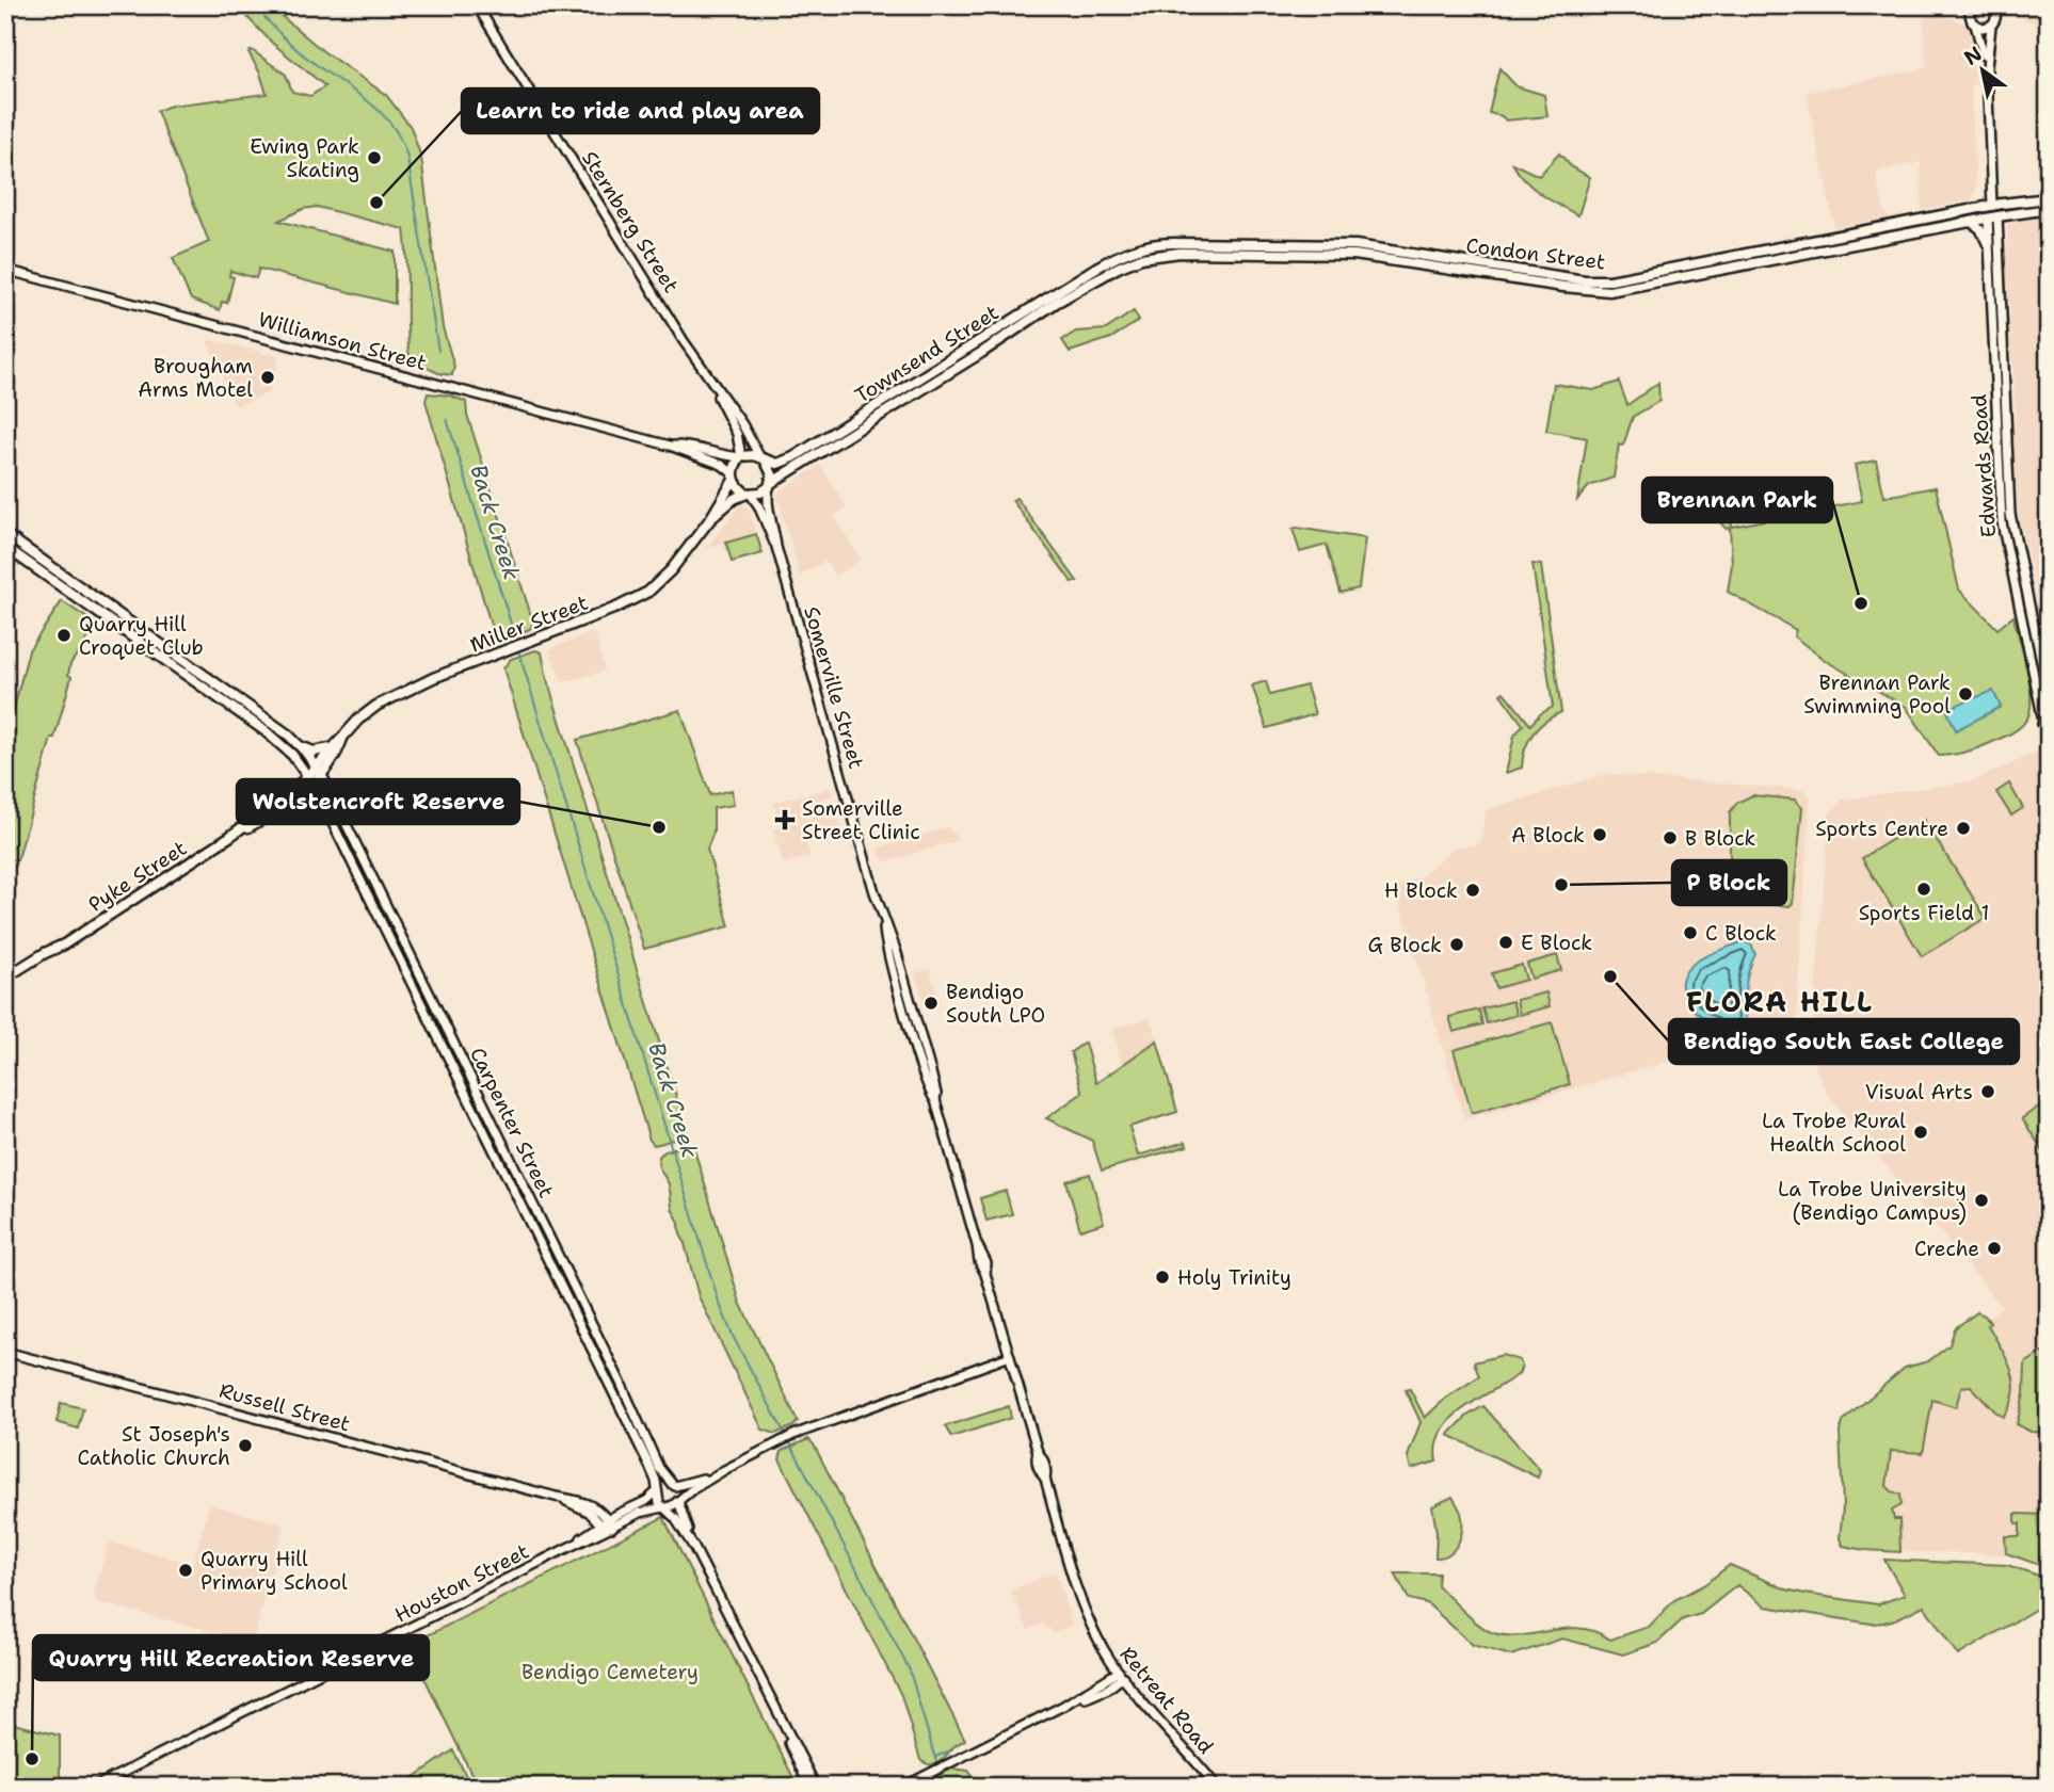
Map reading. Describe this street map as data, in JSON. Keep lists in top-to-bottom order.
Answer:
{
  "streets": {
    "main road": [
      "Condon Street",
      "Townsend Street",
      "Edwards Road",
      "Miller Street",
      "Pyke Street"
    ],
    "street": [
      "Sternberg Street",
      "Williamson Street",
      "Somerville Street",
      "Carpenter Street",
      "Russell Street",
      "Houston Street",
      "Retreat Road"
    ]
  },
  "crossings": [
    ["Sternberg Street", "Williamson Street"],
    ["Sternberg Street", "Townsend Street"],
    ["Sternberg Street", "Miller Street"],
    ["Sternberg Street", "Somerville Street"],
    ["Condon Street", "Townsend Street"],
    ["Condon Street", "Edwards Road"],
    ["Williamson Street", "Townsend Street"],
    ["Williamson Street", "Miller Street"],
    ["Williamson Street", "Somerville Street"],
    ["Townsend Street", "Miller Street"],
    ["Townsend Street", "Somerville Street"],
    ["Miller Street", "Somerville Street"],
    ["Miller Street", "Pyke Street"],
    ["Miller Street", "Carpenter Street"],
    ["Somerville Street", "Retreat Road"],
    ["Pyke Street", "Carpenter Street"],
    ["Carpenter Street", "Houston Street"],
    ["Russell Street", "Houston Street"]
  ],
  "districts": ["FLORA HILL"],
  "water": ["Back Creek"],
  "parks": ["Bendigo Cemetery"],
  "places": {
    "other": [
      "Ewing Park Skating",
      "Learn to ride and play area",
      "Brougham Arms Motel",
      "Brennan Park",
      "Quarry Hill Croquet Club",
      "Brennan Park Swimming Pool",
      "Wolstencroft Reserve",
      "Sports Centre",
      "A Block",
      "B Block",
      "P Block",
      "Sports Field 1",
      "H Block",
      "C Block",
      "E Block",
      "G Block",
      "Bendigo South East College",
      "Bendigo South LPO",
      "Visual Arts",
      "La Trobe Rural Health School",
      "La Trobe University (Bendigo Campus)",
      "Creche",
      "Holy Trinity",
      "St Joseph's Catholic Church",
      "Quarry Hill Primary School",
      "Quarry Hill Recreation Reserve"
    ],
    "health": ["Somerville Street Clinic"]
  },
  "north": "top left"
}
